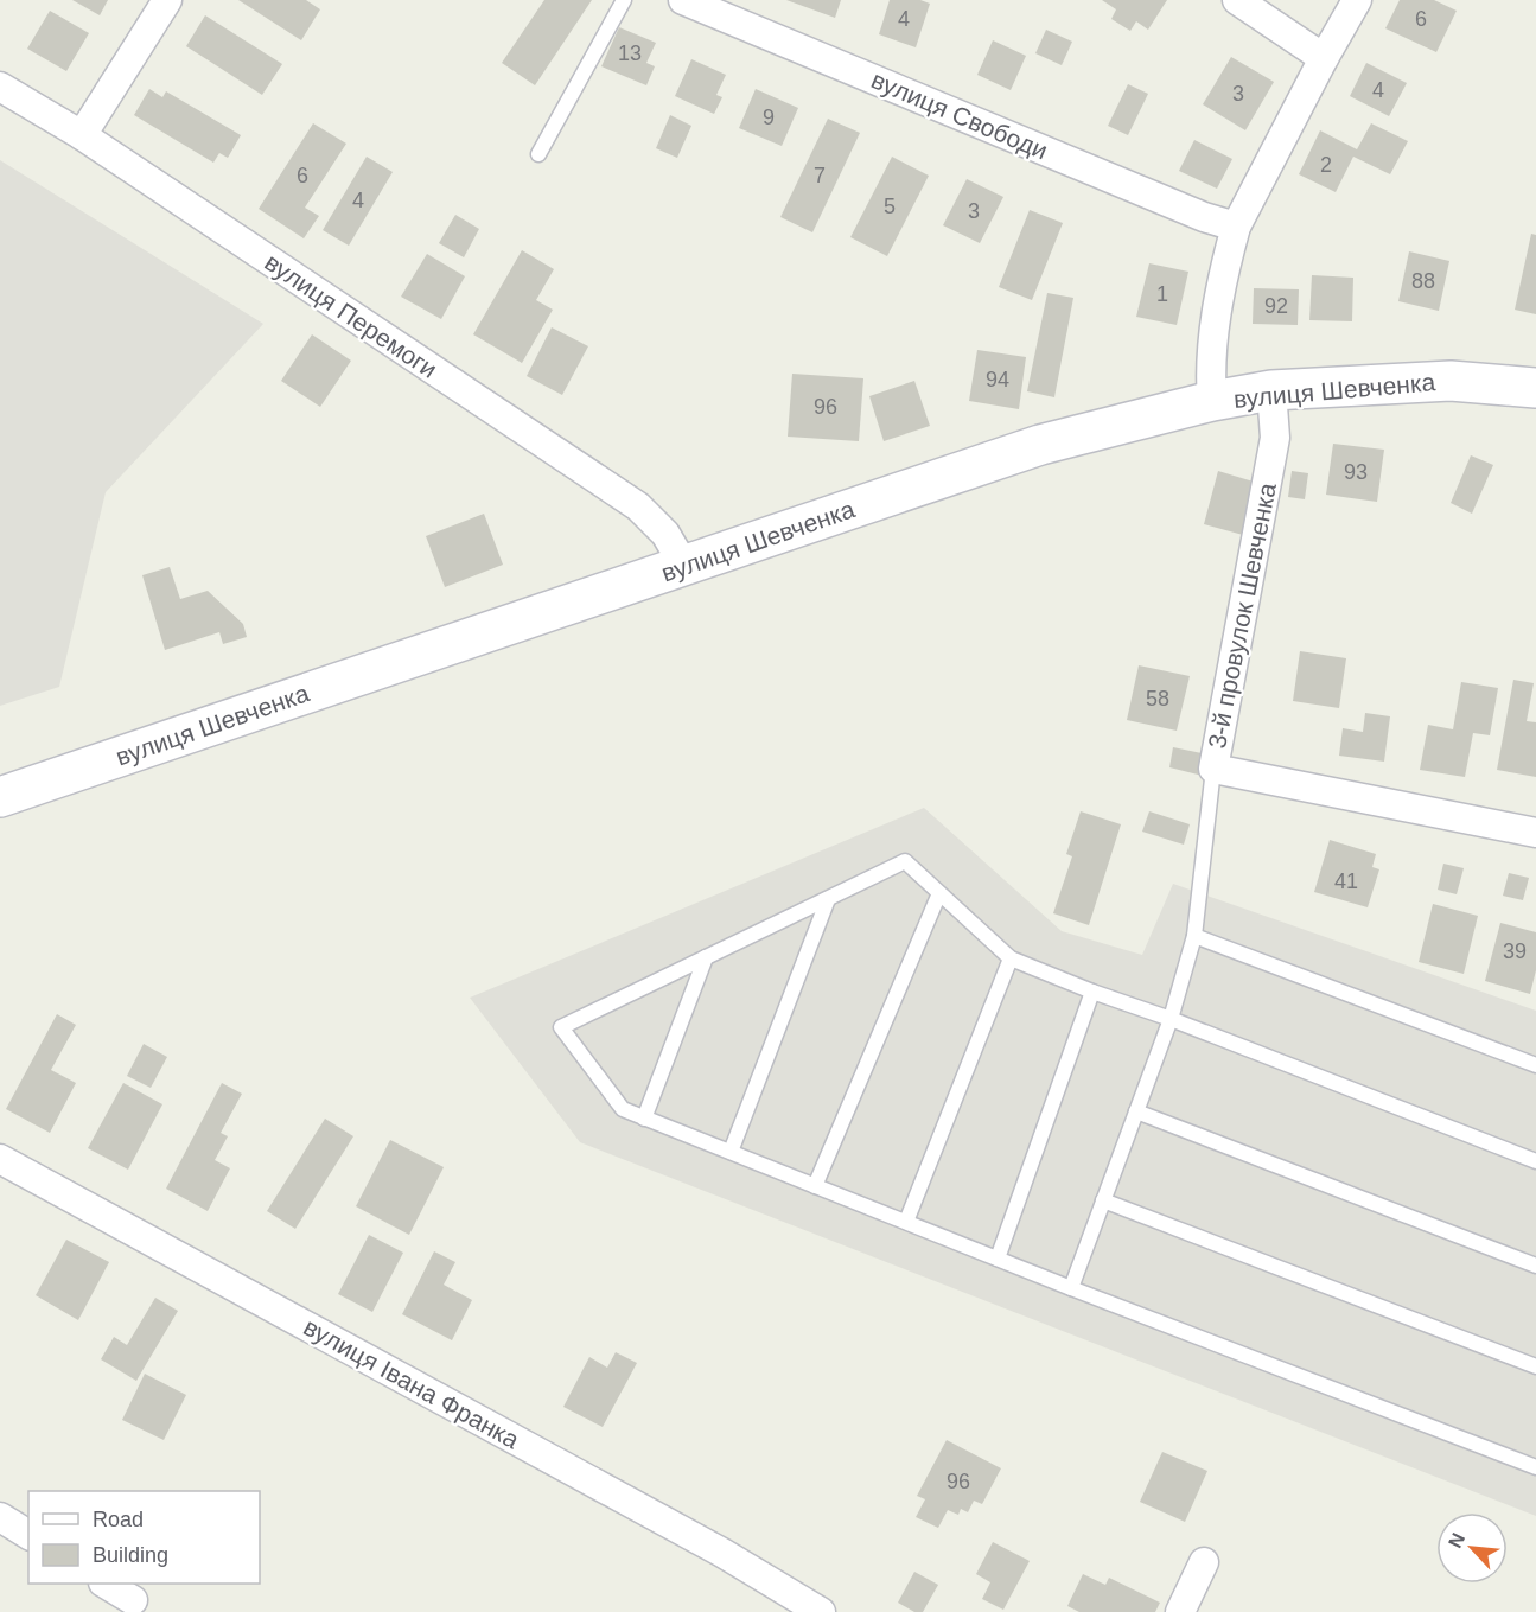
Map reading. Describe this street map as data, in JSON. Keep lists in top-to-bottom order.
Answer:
{
  "streets": {
    "main road": ["вулиця Шевченка"],
    "street": [
      "вулиця Свободи",
      "вулиця Перемоги",
      "3-й провулок Шевченка",
      "вулиця Івана Франка"
    ]
  },
  "crossings": [
    ["вулиця Перемоги", "вулиця Шевченка"],
    ["вулиця Шевченка", "3-й провулок Шевченка"]
  ],
  "house_numbers": [
    "4",
    "6",
    "13",
    "4",
    "3",
    "9",
    "2",
    "6",
    "7",
    "4",
    "5",
    "3",
    "88",
    "1",
    "92",
    "94",
    "96",
    "93",
    "58",
    "41",
    "39",
    "96"
  ],
  "legend": ["Road", "Building"],
  "north": "top left"
}
